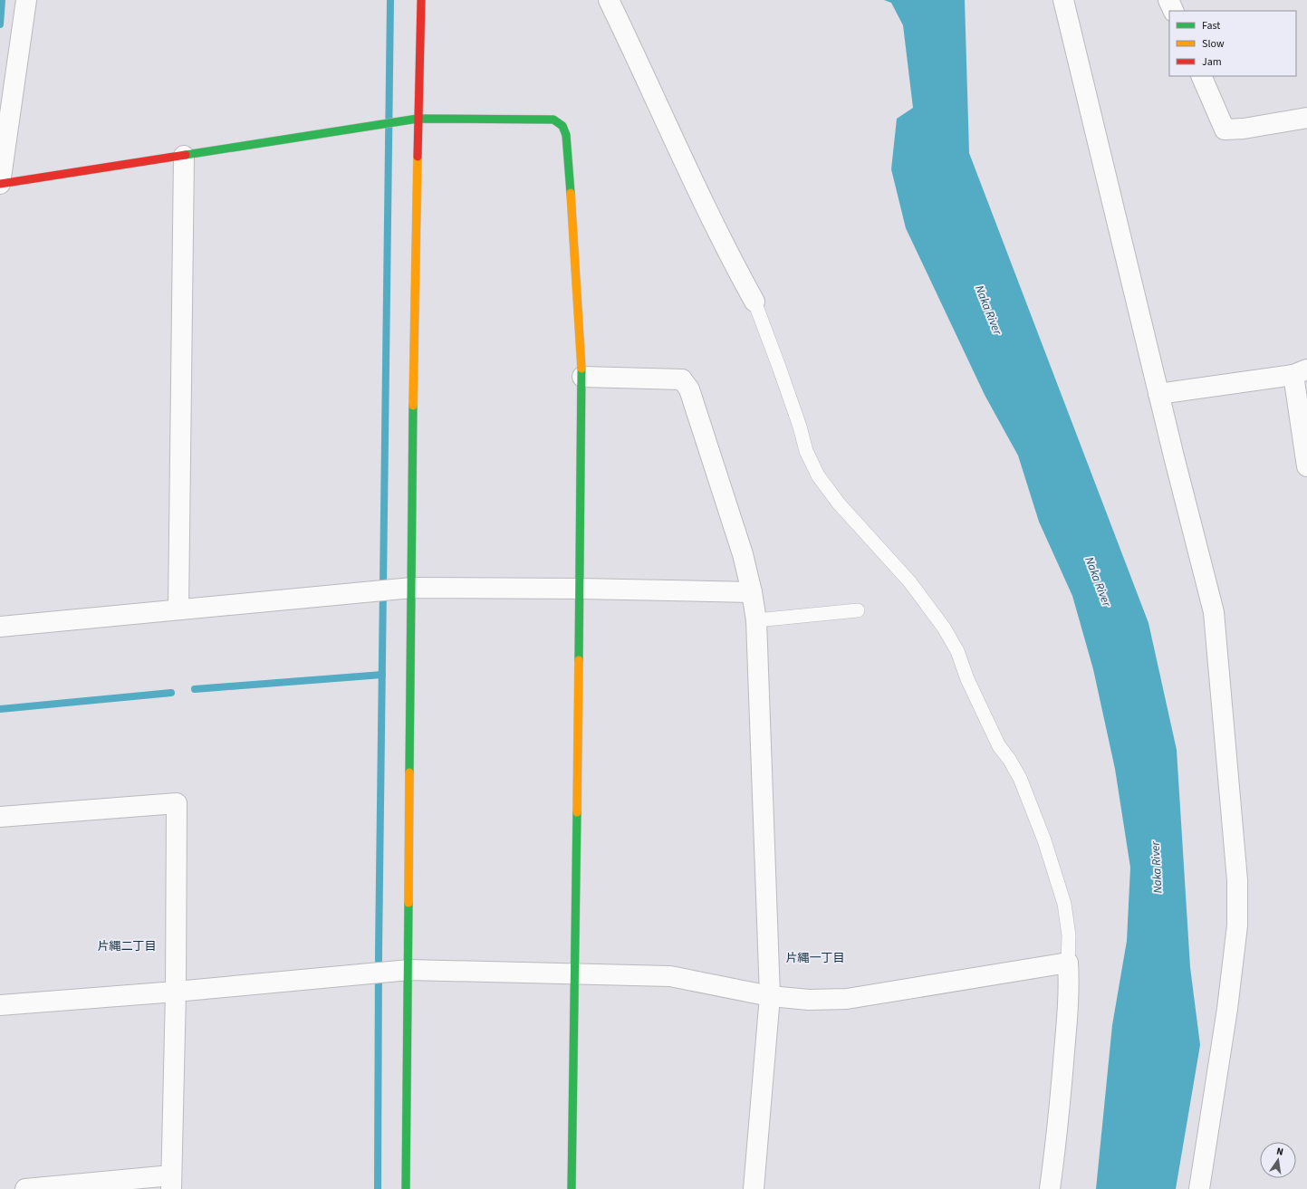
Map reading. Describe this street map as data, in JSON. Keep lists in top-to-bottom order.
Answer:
{
  "districts": ["片縄二丁目", "片縄一丁目"],
  "water": ["Naka River"],
  "legend": ["Fast", "Slow", "Jam"],
  "north": "top"
}
